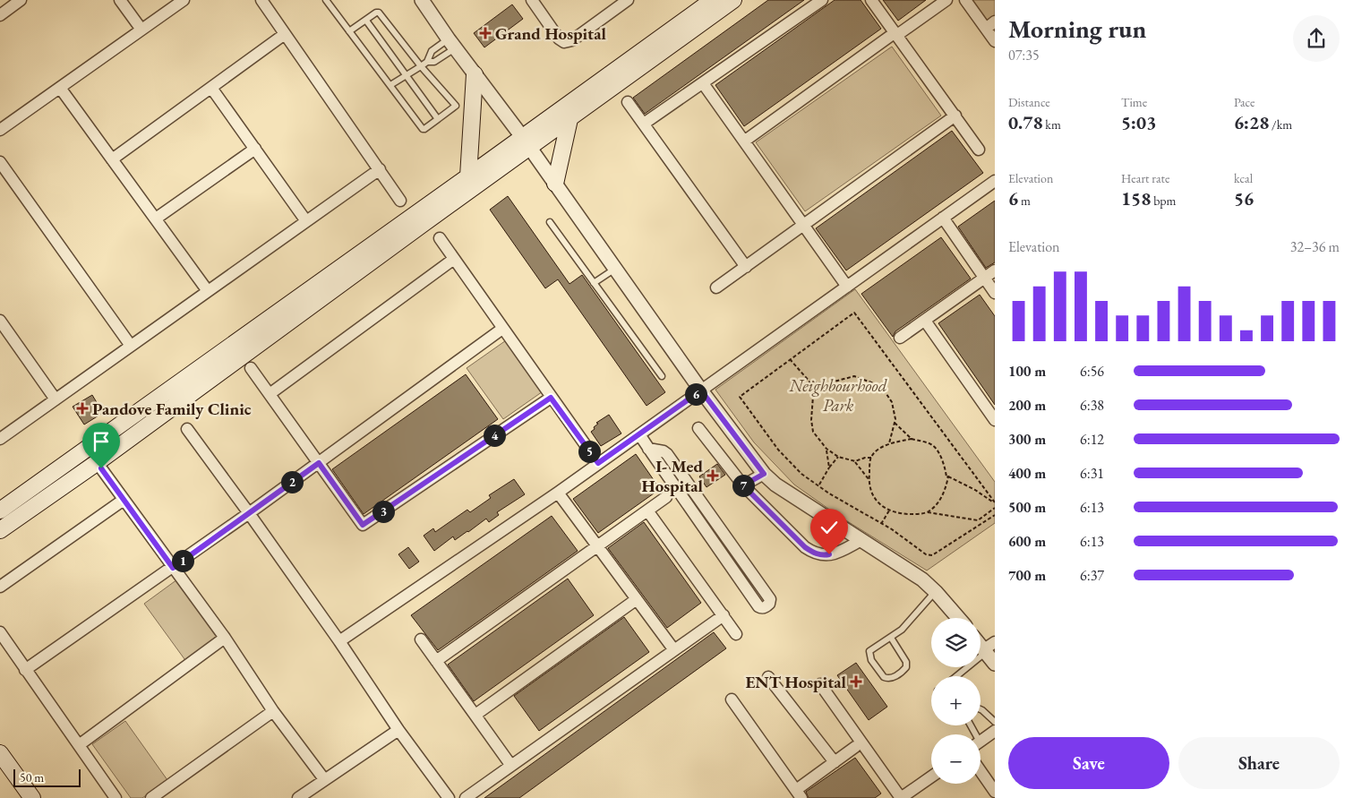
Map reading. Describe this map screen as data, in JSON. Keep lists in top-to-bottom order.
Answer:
{
  "parks": ["Neighbourhood Park"],
  "places": {
    "health": [
      "Grand Hospital",
      "Pandove Family Clinic",
      "I- Med Hospital",
      "ENT Hospital"
    ]
  },
  "scale_bar": "50 m",
  "page": {
    "heading": ["Morning run", "07:35"],
    "stats": [
      ["Distance", "0.78 km"],
      ["Time", "5:03"],
      ["Pace", "6:28 /km"],
      ["Elevation", "6 m"],
      ["Heart rate", "158 bpm"],
      ["kcal", "56"]
    ],
    "chart": ["Elevation", "32–36 m"],
    "list": [
      {
        "name": "100 m",
        "note": "6:56"
      },
      {
        "name": "200 m",
        "note": "6:38"
      },
      {
        "name": "300 m",
        "note": "6:12"
      },
      {
        "name": "400 m",
        "note": "6:31"
      },
      {
        "name": "500 m",
        "note": "6:13"
      },
      {
        "name": "600 m",
        "note": "6:13"
      },
      {
        "name": "700 m",
        "note": "6:37"
      }
    ],
    "pins": [
      "6",
      "4",
      "5",
      "2",
      "7",
      "3",
      "1"
    ],
    "map_buttons": ["+", "−"],
    "buttons": ["Save", "Share"],
    "scale": "50 m"
  }
}
